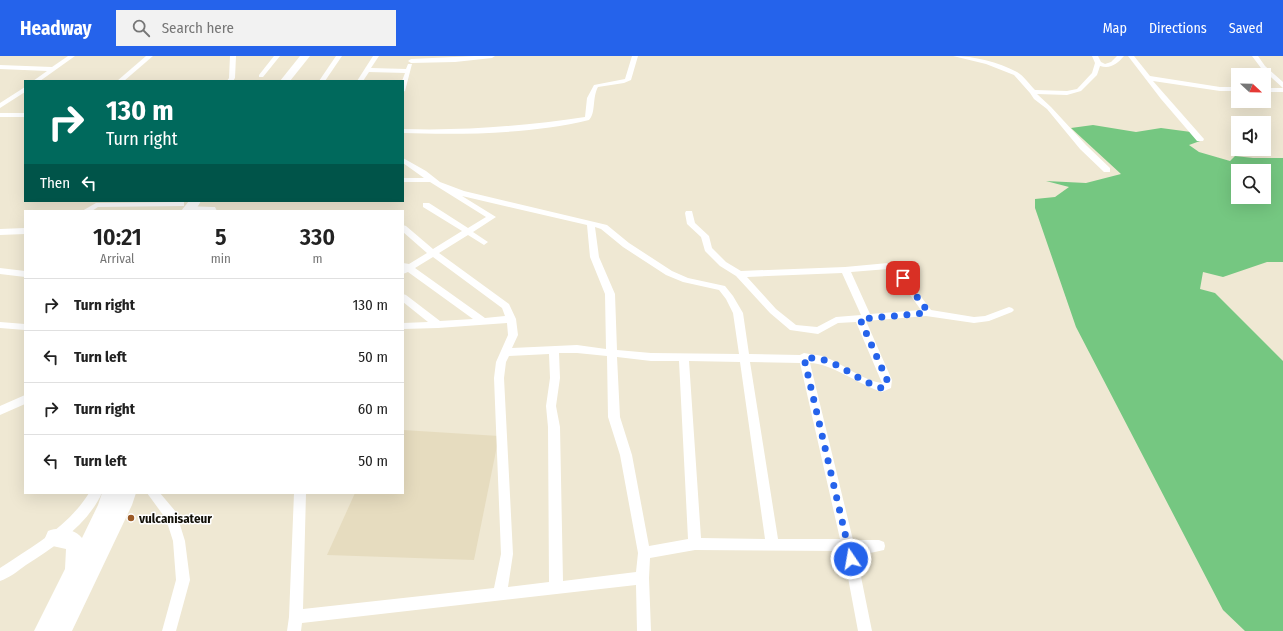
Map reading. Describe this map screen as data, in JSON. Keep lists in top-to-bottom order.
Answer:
{
  "places": ["vulcanisateur"],
  "north": "right",
  "page": {
    "header": "Headway",
    "search": "Search here",
    "nav": ["Map", "Directions", "Saved"],
    "turn": ["130 m", "Turn right"],
    "then": "Then",
    "eta": [
      "10:21",
      "Arrival",
      "5",
      "min",
      "330",
      "m"
    ],
    "list": [
      {
        "name": "Turn right",
        "value": "130 m"
      },
      {
        "name": "Turn left",
        "value": "50 m"
      },
      {
        "name": "Turn right",
        "value": "60 m"
      },
      {
        "name": "Turn left",
        "value": "50 m"
      }
    ]
  }
}
